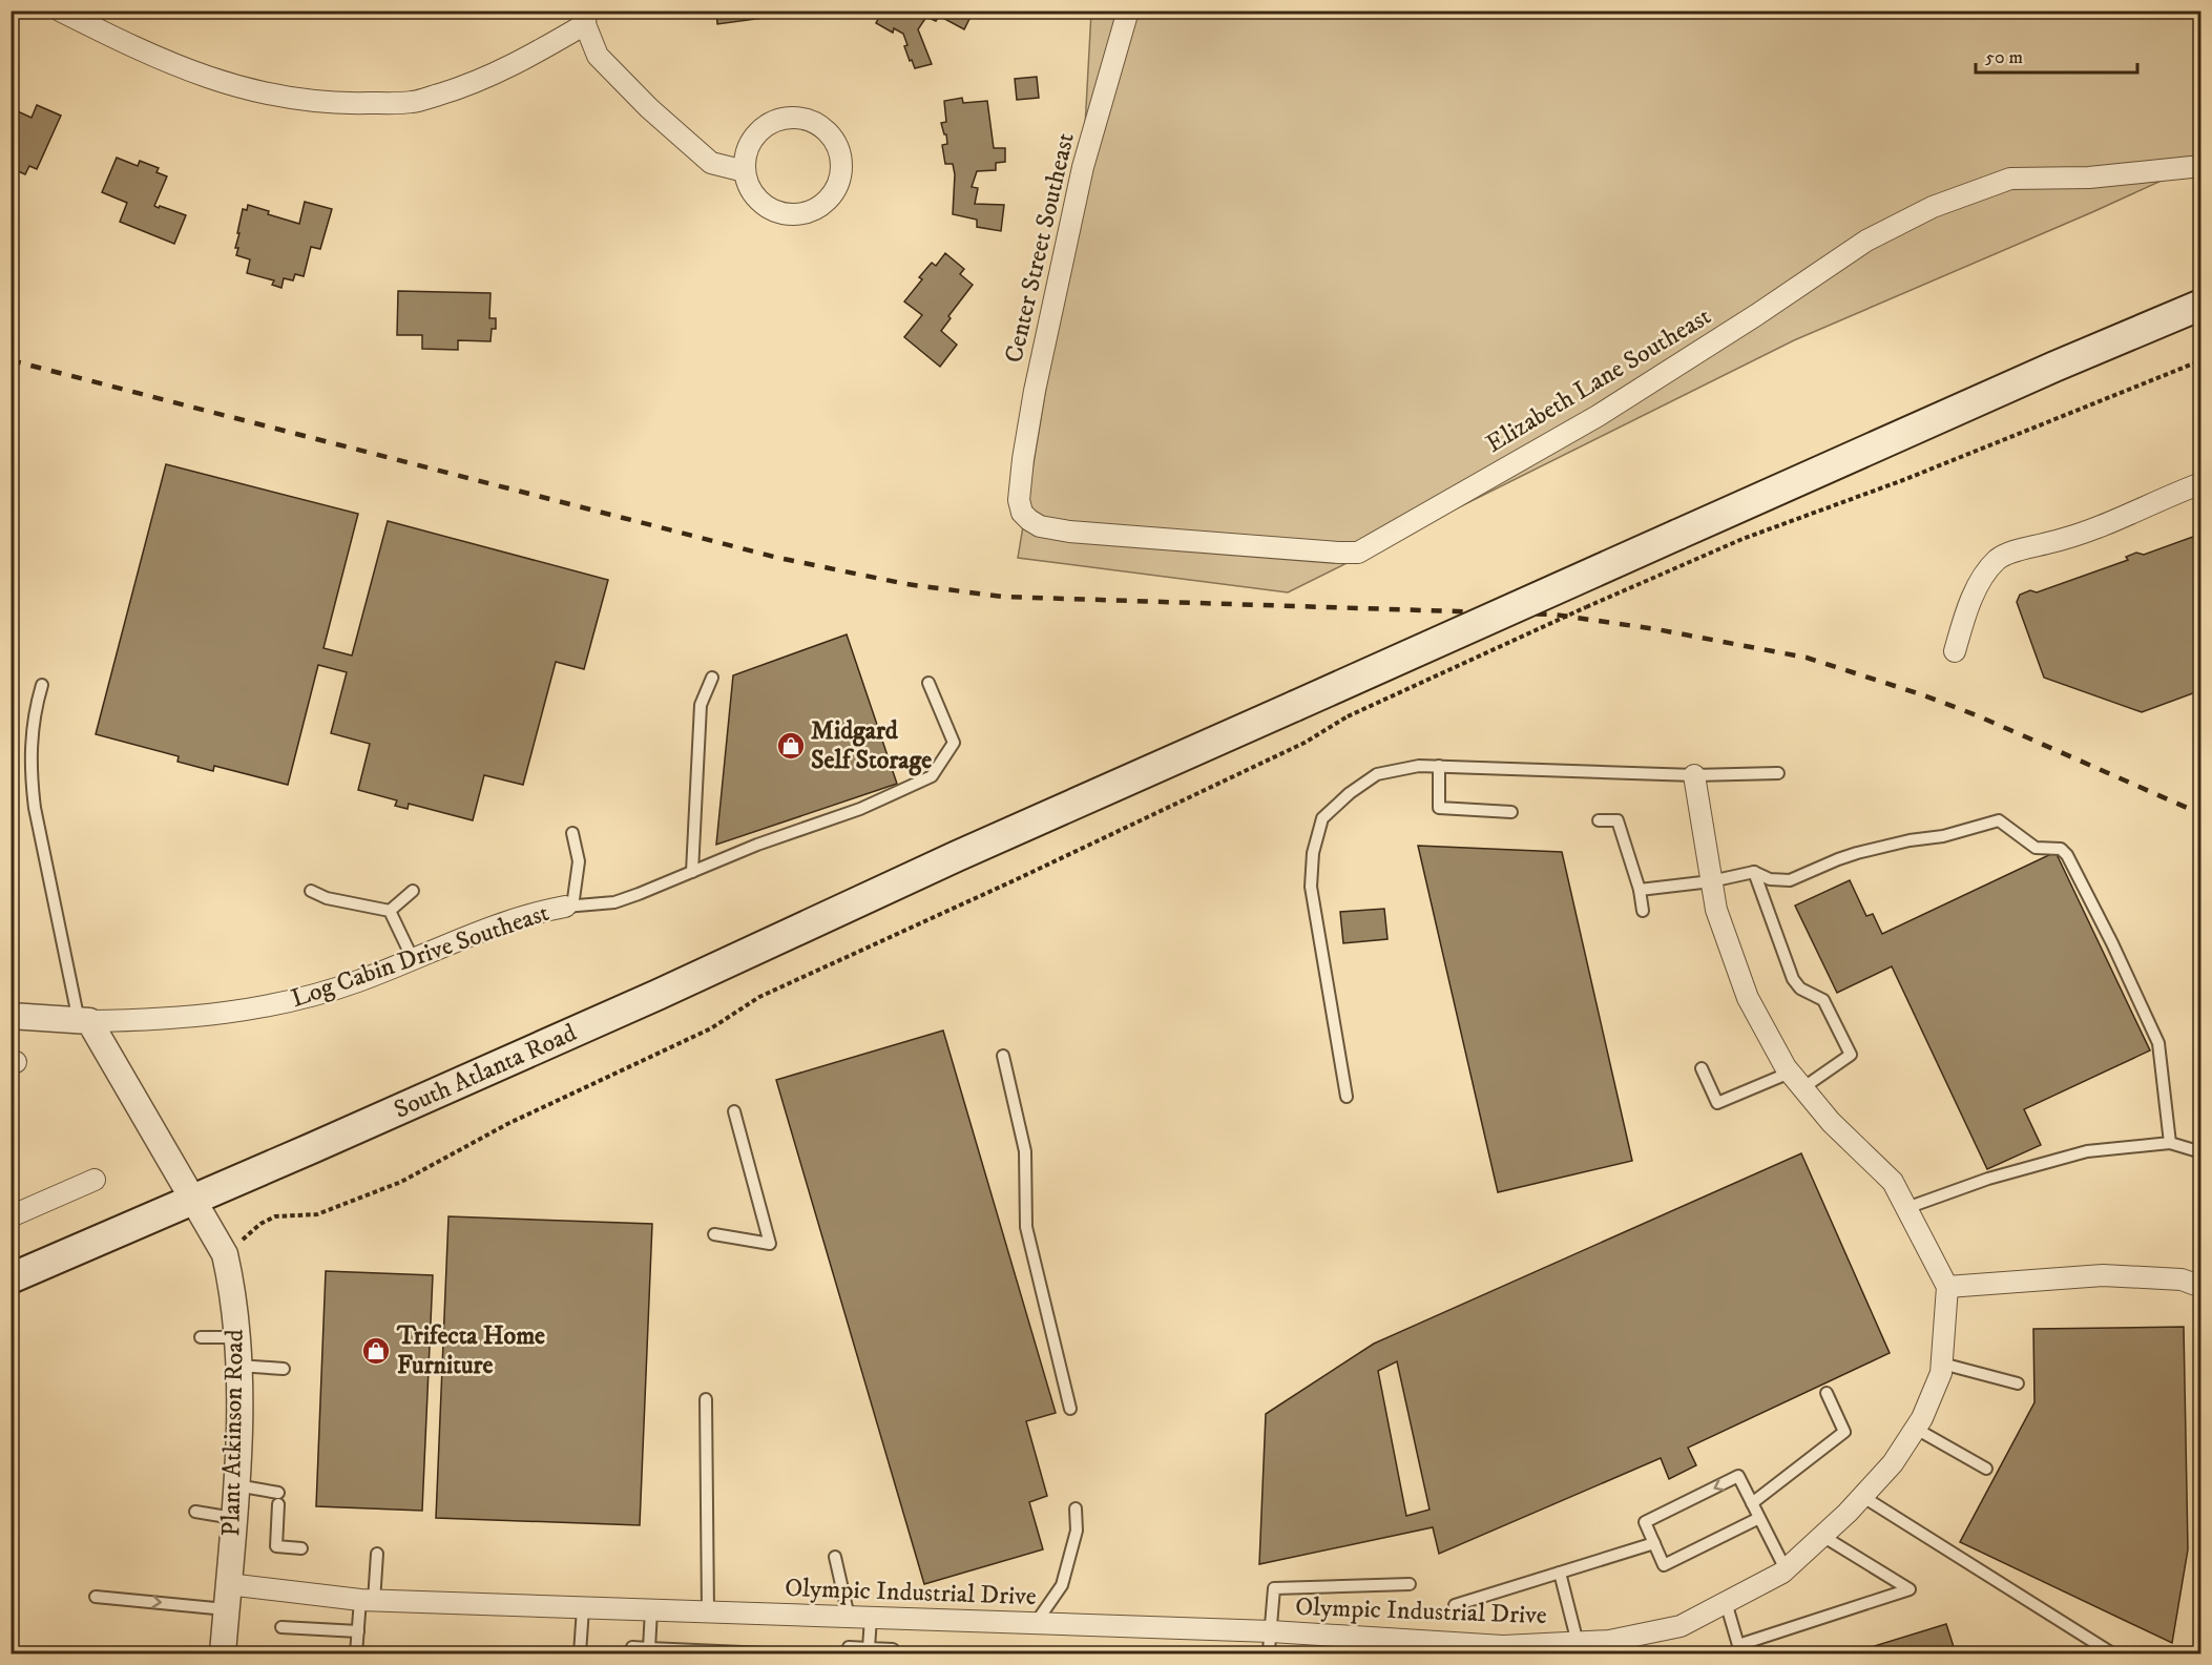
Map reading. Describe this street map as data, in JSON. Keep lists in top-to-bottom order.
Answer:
{
  "streets": {
    "main road": ["South Atlanta Road"],
    "street": [
      "Center Street Southeast",
      "Elizabeth Lane Southeast",
      "Log Cabin Drive Southeast",
      "Plant Atkinson Road",
      "Olympic Industrial Drive"
    ]
  },
  "crossings": [
    ["Center Street Southeast", "Elizabeth Lane Southeast"],
    ["Log Cabin Drive Southeast", "Plant Atkinson Road"],
    ["South Atlanta Road", "Plant Atkinson Road"],
    ["Plant Atkinson Road", "Olympic Industrial Drive"]
  ],
  "places": {
    "shop": ["Midgard Self Storage", "Trifecta Home Furniture"]
  },
  "scale_bar": "50 m"
}
